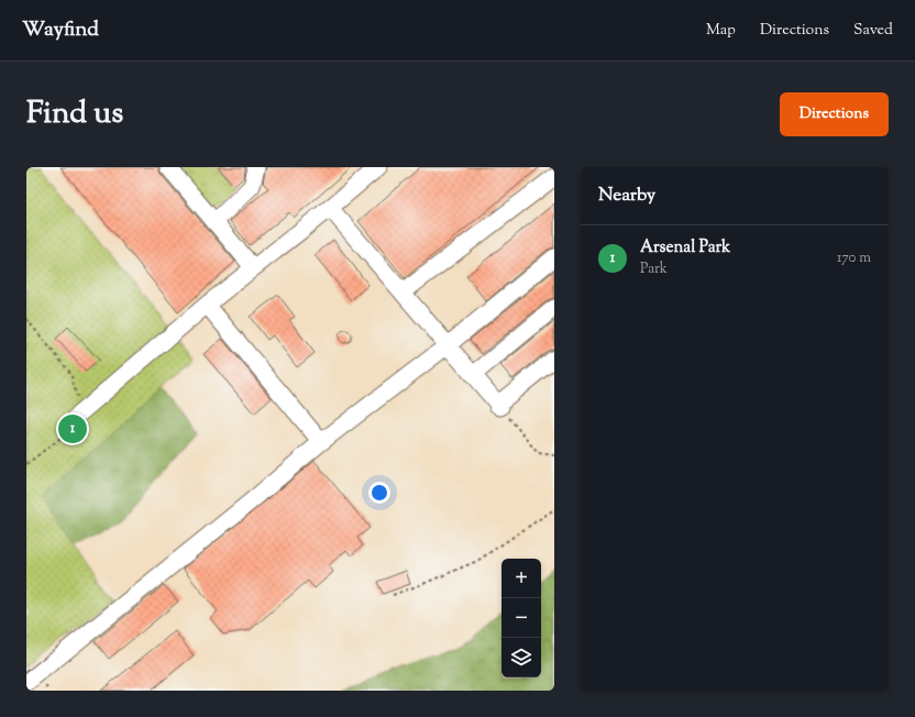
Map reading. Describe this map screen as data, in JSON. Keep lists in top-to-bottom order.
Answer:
{
  "page": {
    "header": "Wayfind",
    "nav": ["Map", "Directions", "Saved"],
    "title": "Find us",
    "buttons": "Directions",
    "heading": "Nearby",
    "list": [
      {
        "mark": "1",
        "name": "Arsenal Park",
        "note": "Park",
        "value": "170 m"
      }
    ],
    "pins": "1",
    "map_buttons": ["+", "−"]
  }
}
